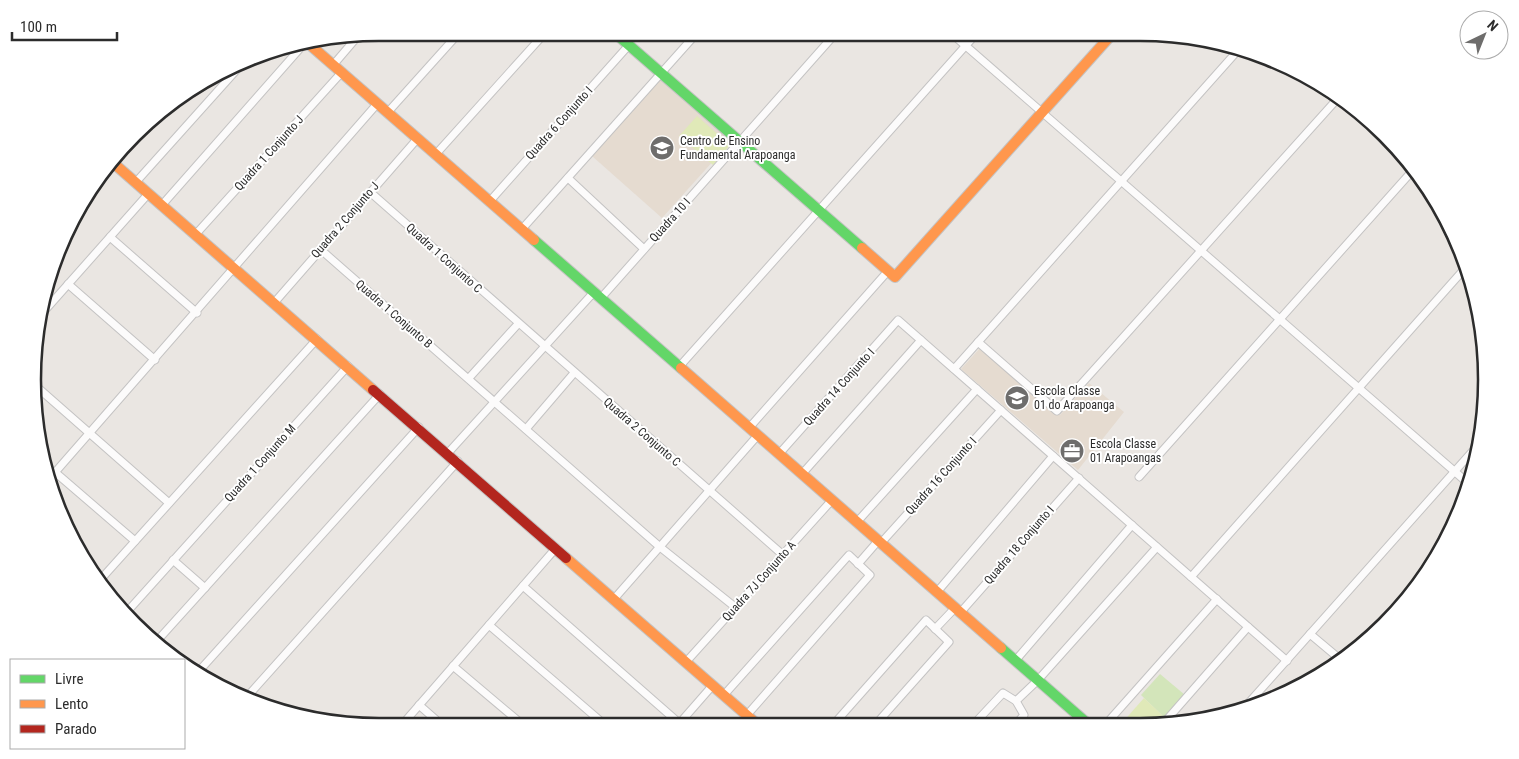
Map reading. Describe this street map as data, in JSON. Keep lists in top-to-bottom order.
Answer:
{
  "streets": {
    "street": [
      "Quadra 6 Conjunto I",
      "Quadra 1 Conjunto J",
      "Quadra 2 Conjunto J",
      "Quadra 10 I",
      "Quadra 1 Conjunto C",
      "Quadra 1 Conjunto B",
      "Quadra 14 Conjunto I",
      "Quadra 2 Conjunto C",
      "Quadra 1 Conjunto M",
      "Quadra 16 Conjunto I",
      "Quadra 18 Conjunto I",
      "Quadra 7J Conjunto A"
    ]
  },
  "crossings": [
    ["Quadra 2 Conjunto J", "Quadra 1 Conjunto C"],
    ["Quadra 2 Conjunto J", "Quadra 1 Conjunto B"],
    ["Quadra 10 I", "Quadra 1 Conjunto C"],
    ["Quadra 10 I", "Quadra 1 Conjunto B"],
    ["Quadra 10 I", "Quadra 2 Conjunto C"],
    ["Quadra 1 Conjunto C", "Quadra 2 Conjunto C"],
    ["Quadra 1 Conjunto B", "Quadra 7J Conjunto A"],
    ["Quadra 2 Conjunto C", "Quadra 7J Conjunto A"]
  ],
  "places": {
    "school or university": ["Centro de Ensino Fundamental Arapoanga", "Escola Classe 01 do Arapoanga"],
    "office": ["Escola Classe 01 Arapoangas"]
  },
  "legend": ["Livre", "Lento", "Parado"],
  "scale_bar": "100 m",
  "north": "top right"
}
